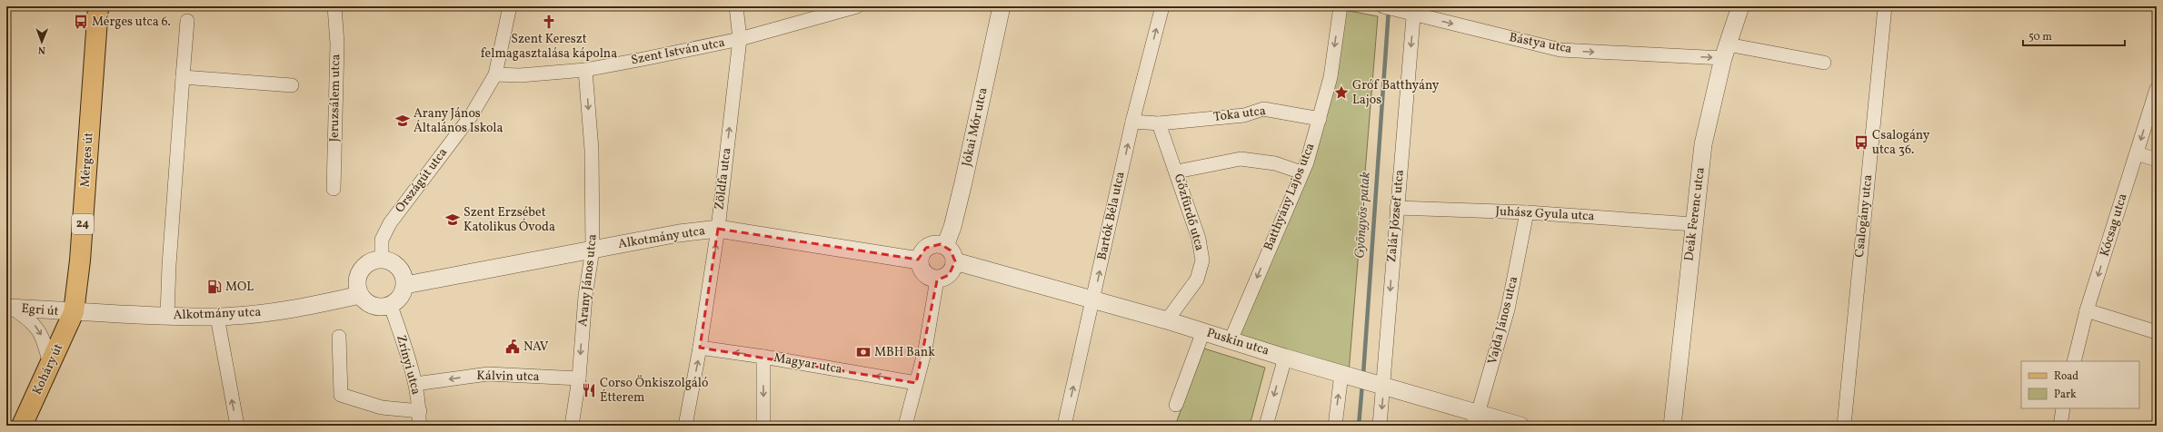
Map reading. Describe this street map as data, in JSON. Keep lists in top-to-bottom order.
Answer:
{
  "streets": {
    "main road": ["Mérges út", "24", "Koháry út"],
    "street": [
      "Bástya utca",
      "Szent István utca",
      "Jeruzsálem utca",
      "Toka utca",
      "Jókai Mór utca",
      "Zöldfa utca",
      "Országút utca",
      "Batthyány Lajos utca",
      "Gőzfürdő utca",
      "Juhász Gyula utca",
      "Deák Ferenc utca",
      "Bartók Béla utca",
      "Zalár József utca",
      "Csalogány utca",
      "Kócsag utca",
      "Alkotmány utca",
      "Arany János utca",
      "Egri út",
      "Vajda János utca",
      "Puskin utca",
      "Magyar utca",
      "Zrínyi utca",
      "Kálvin utca"
    ]
  },
  "crossings": [
    ["Bástya utca", "Deák Ferenc utca"],
    ["Bástya utca", "Zalár József utca"],
    ["Szent István utca", "Zöldfa utca"],
    ["Szent István utca", "Országút utca"],
    ["Szent István utca", "Arany János utca"],
    ["Toka utca", "Batthyány Lajos utca"],
    ["Toka utca", "Gőzfürdő utca"],
    ["Jókai Mór utca", "Alkotmány utca"],
    ["Jókai Mór utca", "Puskin utca"],
    ["Mérges út", "Alkotmány utca"],
    ["Mérges út", "Egri út"],
    ["Mérges út", "Koháry út"],
    ["Zöldfa utca", "Alkotmány utca"],
    ["Zöldfa utca", "Magyar utca"],
    ["Országút utca", "Alkotmány utca"],
    ["Országút utca", "Zrínyi utca"],
    ["Batthyány Lajos utca", "Puskin utca"],
    ["Gőzfürdő utca", "Puskin utca"],
    ["Juhász Gyula utca", "Deák Ferenc utca"],
    ["Juhász Gyula utca", "Zalár József utca"],
    ["Juhász Gyula utca", "Vajda János utca"],
    ["Bartók Béla utca", "Puskin utca"],
    ["Zalár József utca", "Puskin utca"],
    ["Alkotmány utca", "Arany János utca"],
    ["Alkotmány utca", "Egri út"],
    ["Alkotmány utca", "Puskin utca"],
    ["Alkotmány utca", "Zrínyi utca"],
    ["Alkotmány utca", "Koháry út"],
    ["Arany János utca", "Kálvin utca"],
    ["Egri út", "Koháry út"],
    ["Vajda János utca", "Puskin utca"],
    ["Zrínyi utca", "Kálvin utca"]
  ],
  "one_way": [
    "Bástya utca",
    "Zöldfa utca",
    "Batthyány Lajos utca",
    "Bartók Béla utca",
    "Zalár József utca",
    "Kócsag utca",
    "Arany János utca",
    "Magyar utca",
    "Kálvin utca"
  ],
  "water": ["Gyöngyös-patak"],
  "places": {
    "bus stop": ["Mérges utca 6.", "Csalogány utca 36."],
    "church": ["Szent Kereszt felmagasztalása kápolna"],
    "place": ["Gróf Batthyány Lajos"],
    "school or university": ["Arany János Általános Iskola", "Szent Erzsébet Katolikus Óvoda"],
    "fuel station": ["MOL"],
    "public building": ["NAV"],
    "bank": ["MBH Bank"],
    "restaurant": ["Corso Önkiszolgáló Étterem"]
  },
  "legend": ["Road", "Park"],
  "scale_bar": "50 m",
  "north": "bottom"
}
